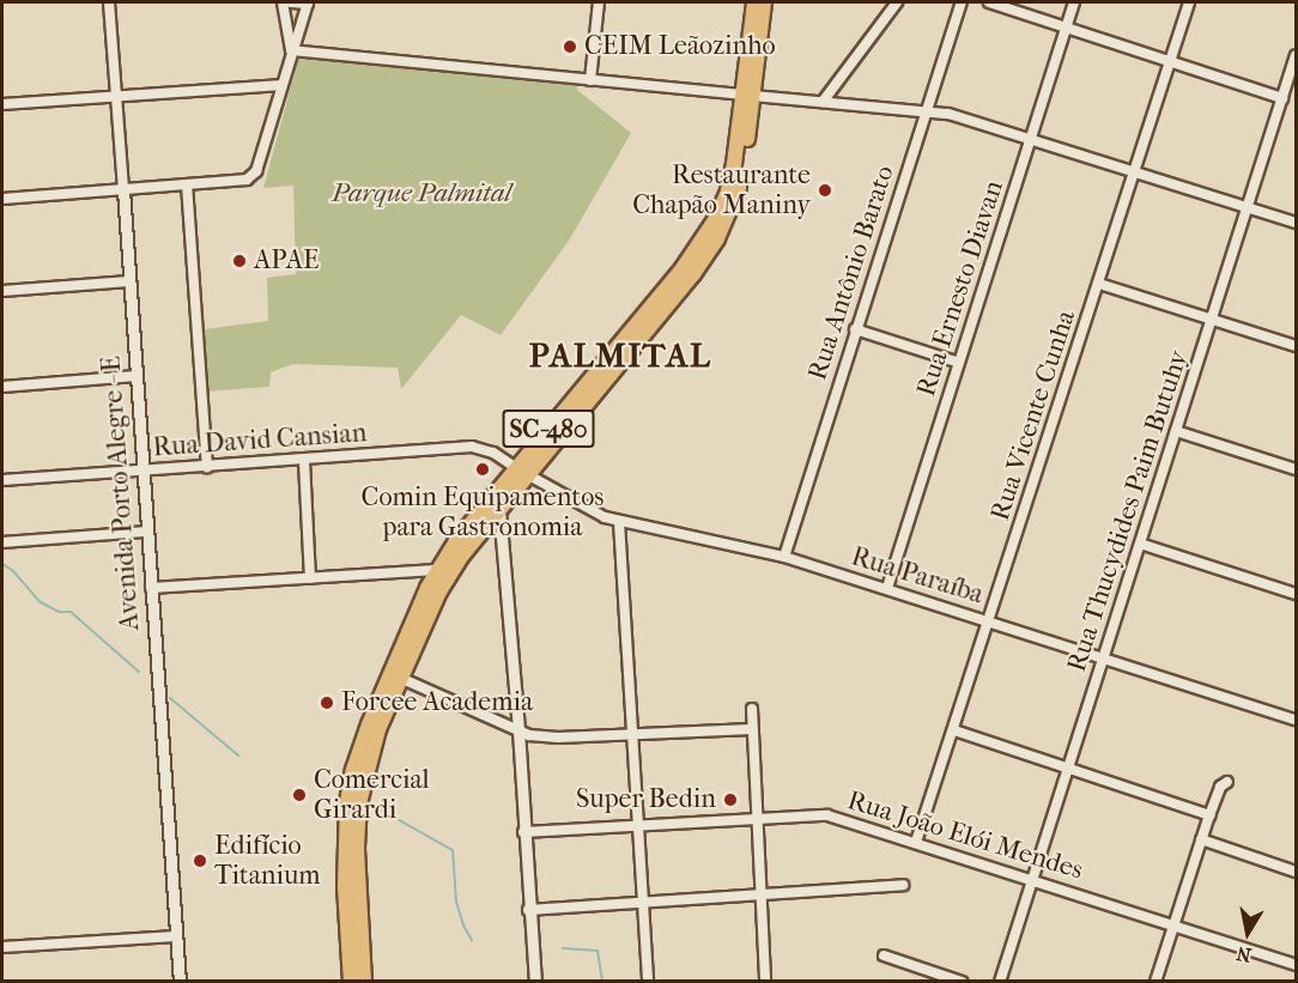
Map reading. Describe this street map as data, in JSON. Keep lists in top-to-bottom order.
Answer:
{
  "streets": {
    "main road": ["SC-480"],
    "street": [
      "Rua Antônio Barato",
      "Rua Ernesto Diavan",
      "Rua Vicente Cunha",
      "Rua David Cansian",
      "Avenida Porto Alegre - E",
      "Rua Thucydides Paim Butuhy",
      "Rua Paraíba",
      "Rua João Elói Mendes"
    ]
  },
  "crossings": [
    ["Rua Antônio Barato", "Rua Paraíba"],
    ["Rua Ernesto Diavan", "Rua Paraíba"],
    ["Rua Vicente Cunha", "Rua Paraíba"],
    ["Rua Vicente Cunha", "Rua João Elói Mendes"],
    ["SC-480", "Rua David Cansian"],
    ["SC-480", "Rua Paraíba"],
    ["Rua David Cansian", "Avenida Porto Alegre - E"],
    ["Rua David Cansian", "Rua Paraíba"],
    ["Rua Thucydides Paim Butuhy", "Rua Paraíba"],
    ["Rua Thucydides Paim Butuhy", "Rua João Elói Mendes"]
  ],
  "districts": ["PALMITAL"],
  "parks": ["Parque Palmital"],
  "places": [
    "CEIM Leãozinho",
    "Restaurante Chapão Maniny",
    "APAE",
    "Comin Equipamentos para Gastronomia",
    "Forcee Academia",
    "Comercial Girardi",
    "Super Bedin",
    "Edifício Titanium"
  ],
  "north": "bottom"
}
